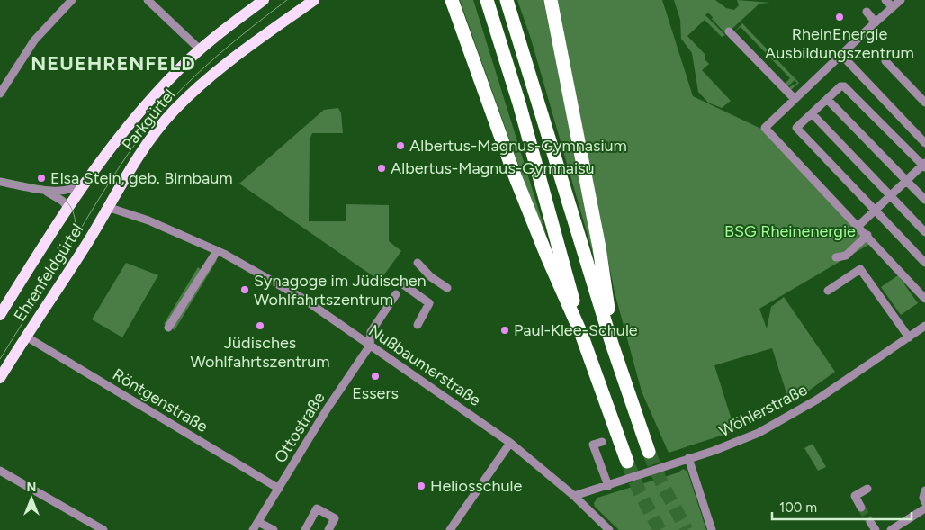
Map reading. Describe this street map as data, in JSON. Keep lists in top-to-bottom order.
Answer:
{
  "streets": {
    "main road": ["Parkgürtel", "Ehrenfeldgürtel"],
    "street": [
      "Nußbaumerstraße",
      "Röntgenstraße",
      "Wöhlerstraße",
      "Ottostraße"
    ]
  },
  "crossings": [
    ["Parkgürtel", "Ehrenfeldgürtel"],
    ["Parkgürtel", "Nußbaumerstraße"],
    ["Ehrenfeldgürtel", "Nußbaumerstraße"],
    ["Ehrenfeldgürtel", "Röntgenstraße"],
    ["Nußbaumerstraße", "Wöhlerstraße"],
    ["Nußbaumerstraße", "Ottostraße"],
    ["Röntgenstraße", "Ottostraße"]
  ],
  "districts": ["NEUEHRENFELD"],
  "parks": ["BSG Rheinenergie"],
  "places": [
    "RheinEnergie Ausbildungszentrum",
    "Albertus-Magnus-Gymnasium",
    "Albertus-Magnus-Gymnaisu",
    "Elsa Stein, geb. Birnbaum",
    "Synagoge im Jüdischen Wohlfahrtszentrum",
    "Jüdisches Wohlfahrtszentrum",
    "Paul-Klee-Schule",
    "Essers",
    "Heliosschule"
  ],
  "scale_bar": "100 m",
  "north": "top"
}
